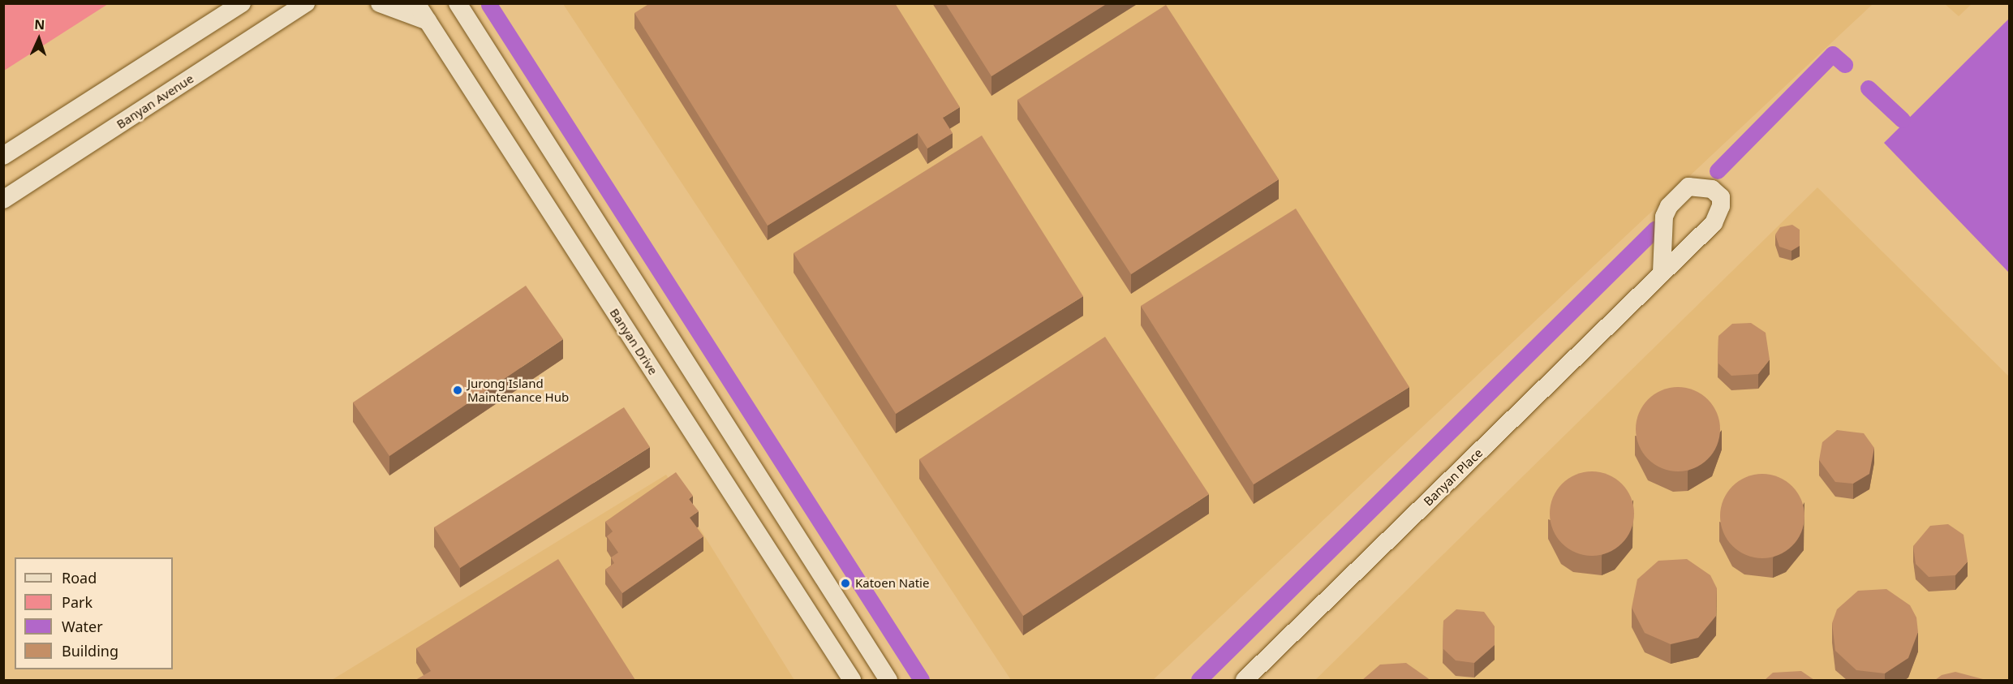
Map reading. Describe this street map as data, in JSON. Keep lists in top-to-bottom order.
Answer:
{
  "streets": {
    "street": ["Banyan Avenue", "Banyan Drive", "Banyan Place"]
  },
  "places": ["Jurong Island Maintenance Hub", "Katoen Natie"],
  "legend": [
    "Road",
    "Park",
    "Water",
    "Building"
  ],
  "north": "top"
}
